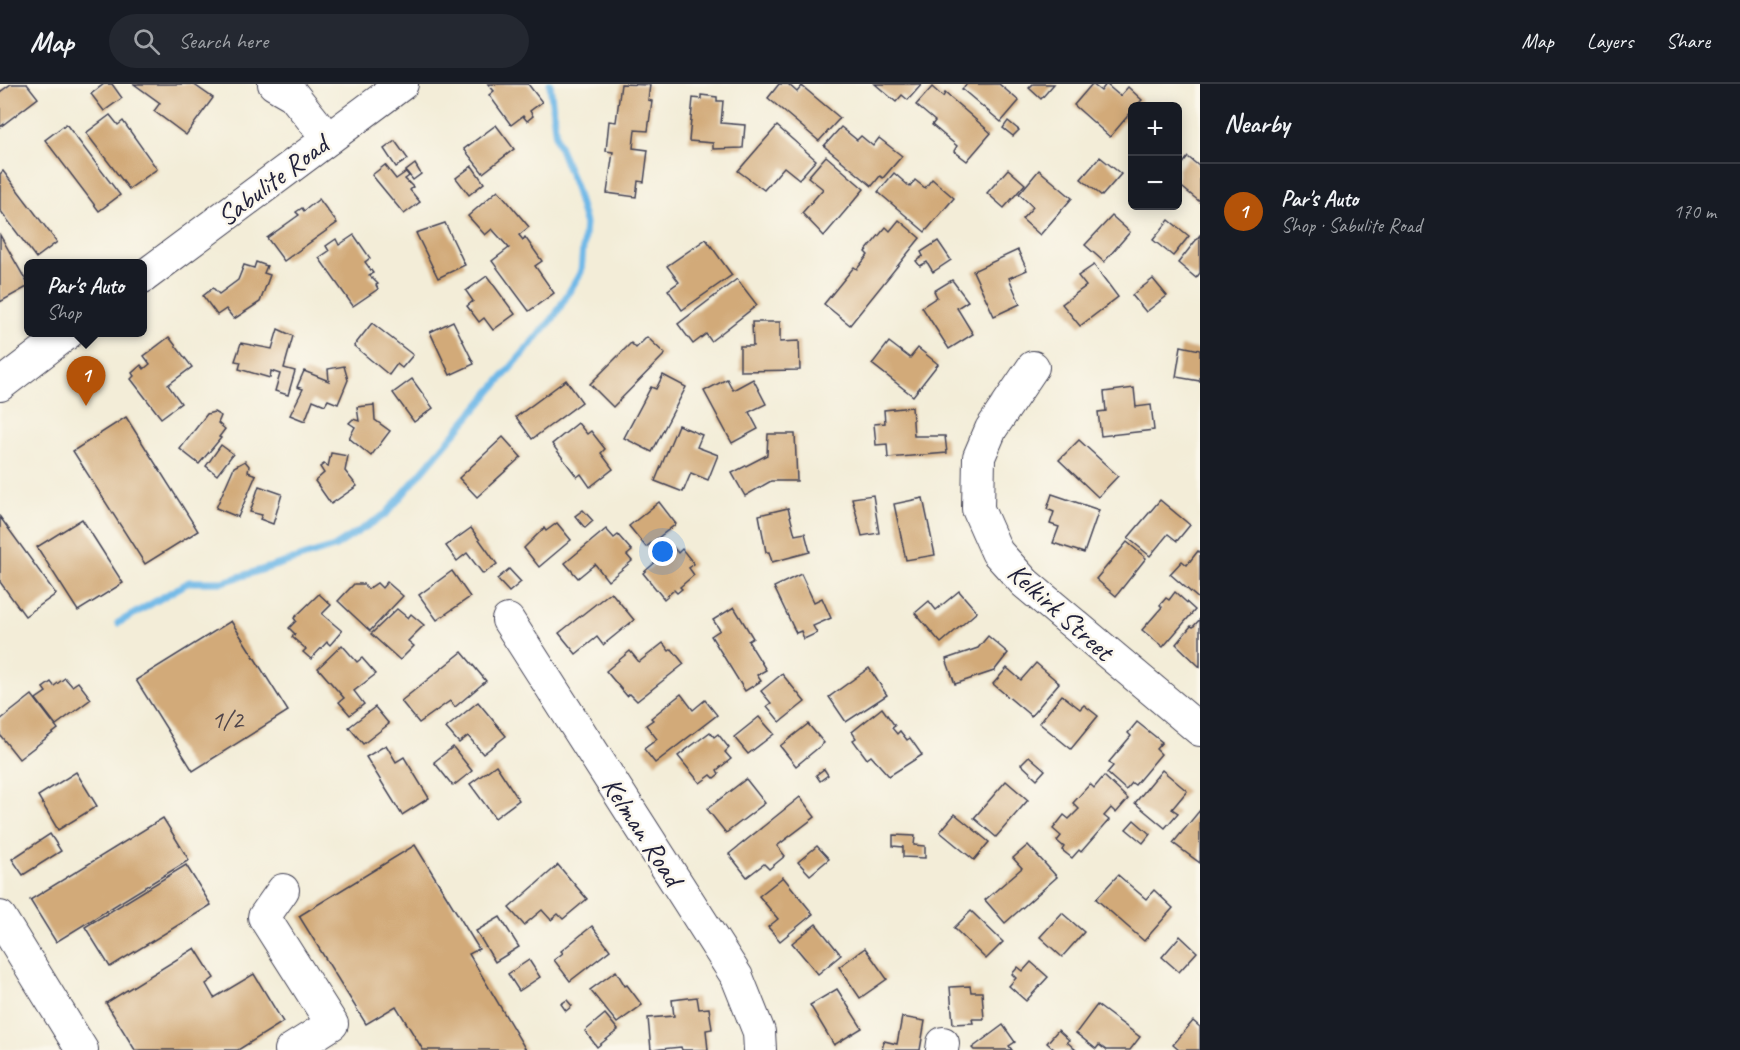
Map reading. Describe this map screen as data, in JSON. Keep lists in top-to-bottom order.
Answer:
{
  "streets": {
    "street": ["Sabulite Road", "Kelkirk Street", "Kelman Road"]
  },
  "house_numbers": ["1/2"],
  "page": {
    "header": "Map",
    "search": "Search here",
    "nav": ["Map", "Layers", "Share"],
    "heading": "Nearby",
    "map_buttons": ["+", "−"],
    "list": [
      {
        "mark": "1",
        "name": "Par's Auto",
        "note": "Shop · Sabulite Road",
        "value": "170 m"
      }
    ],
    "popup": ["Par's Auto", "Shop"],
    "pins": "1"
  }
}
